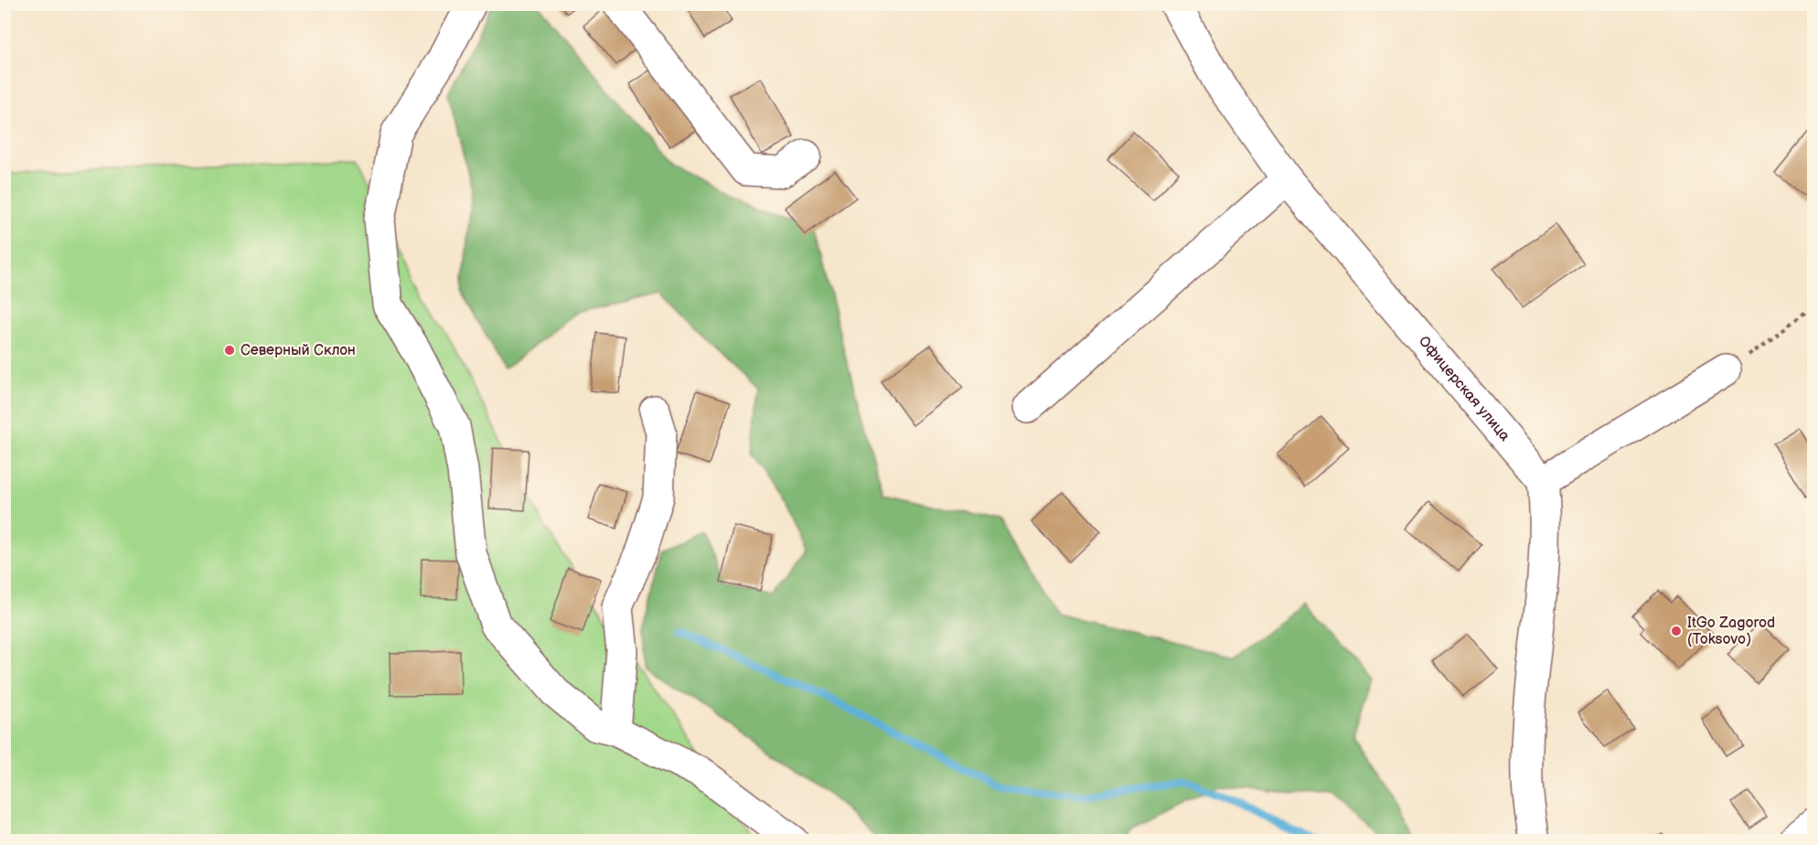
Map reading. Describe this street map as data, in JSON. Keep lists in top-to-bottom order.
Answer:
{
  "streets": {
    "street": ["Офицерская улица"]
  },
  "places": ["Северный Склон", "ItGo Zagorod (Toksovo)"]
}
